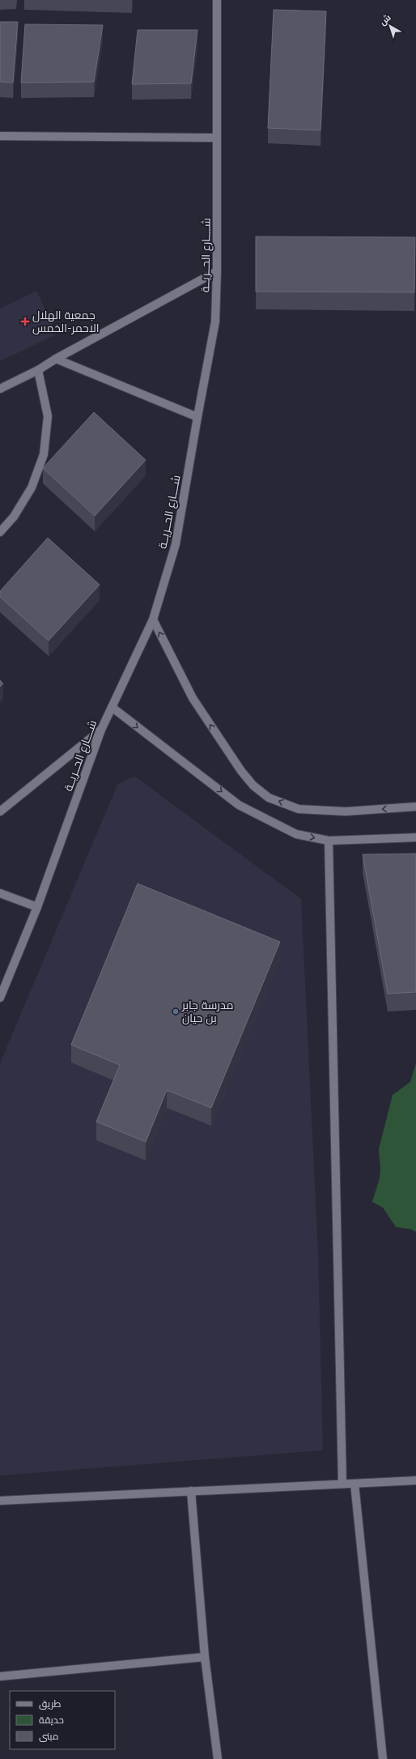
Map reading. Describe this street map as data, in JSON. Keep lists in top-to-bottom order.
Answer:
{
  "streets": {
    "street": ["شــــارع الحــريــة"]
  },
  "places": {
    "health": ["جمعية الهلال الاحمر-الخمس"],
    "other": ["مدرسة جابر بن حيان"]
  },
  "legend": ["طريق", "حديقة", "مبنى"],
  "north": "top left"
}
